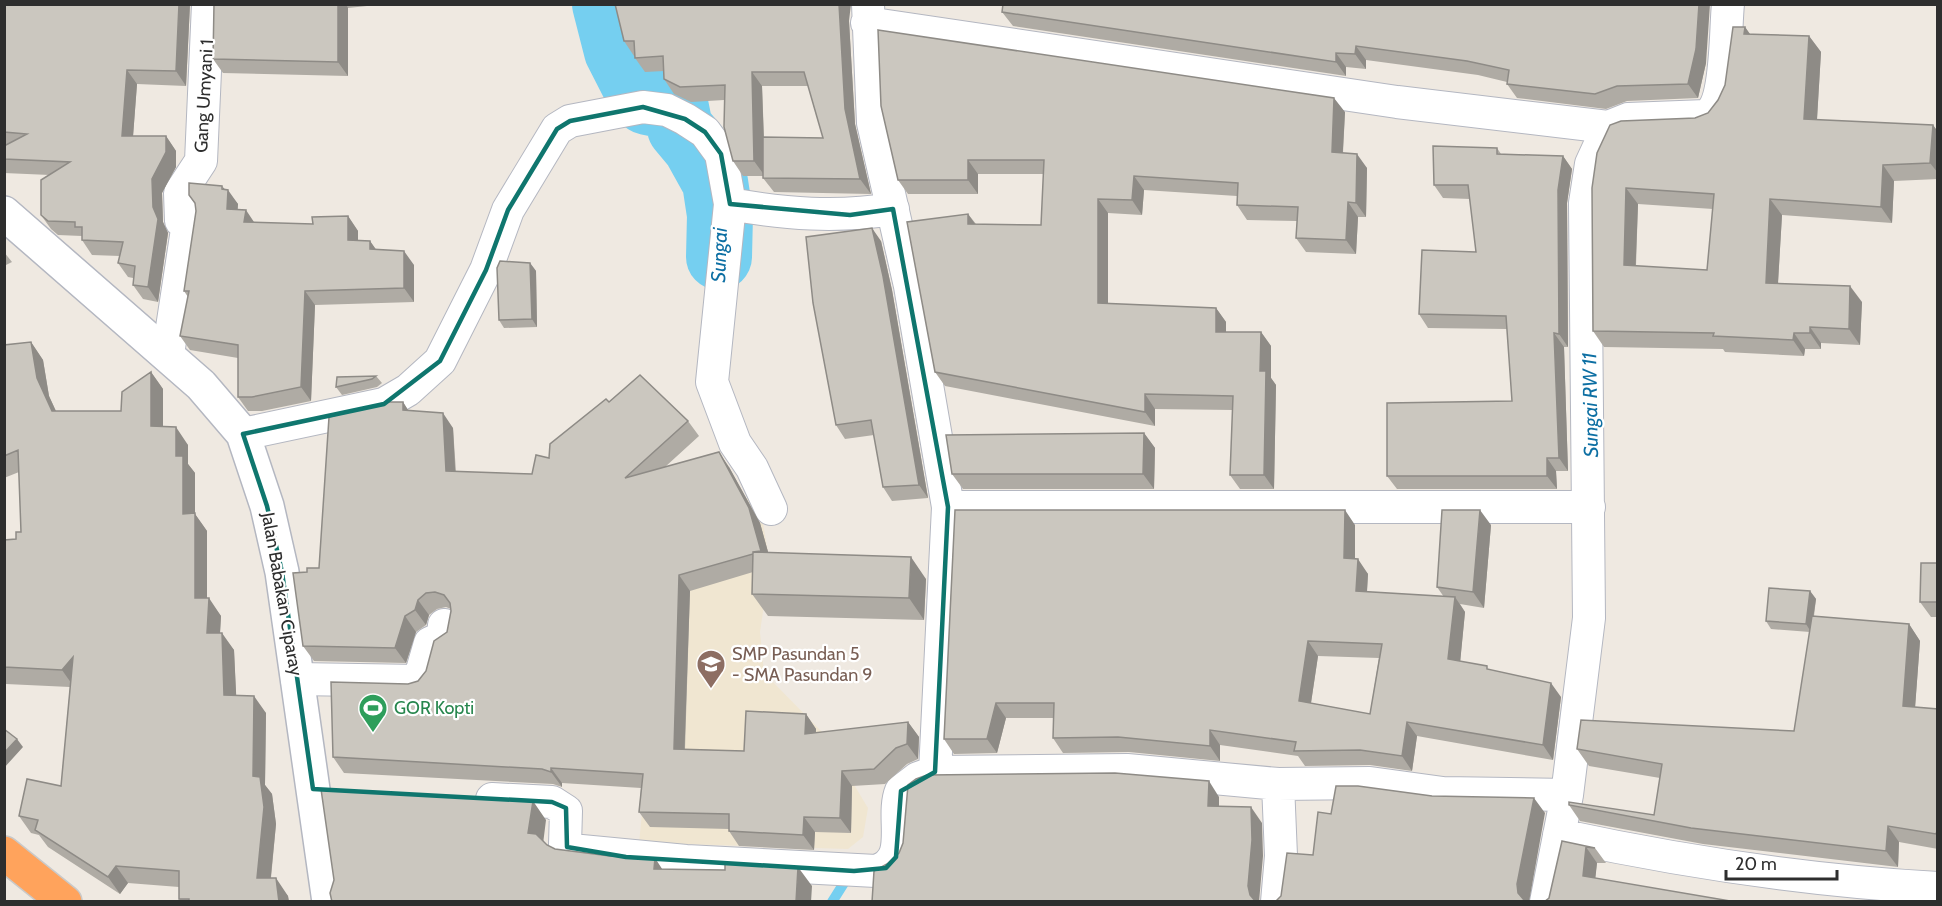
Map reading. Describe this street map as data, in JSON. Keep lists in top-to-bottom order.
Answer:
{
  "streets": {
    "street": ["Gang Umyani 1", "Jalan Babakan Ciparay"]
  },
  "crossings": [
    ["Gang Umyani 1", "Jalan Babakan Ciparay"]
  ],
  "water": ["Sungai", "Sungai RW 11"],
  "places": {
    "school or university": ["SMP Pasundan 5 - SMA Pasundan 9"],
    "sports": ["GOR Kopti"]
  },
  "scale_bar": "20 m"
}
